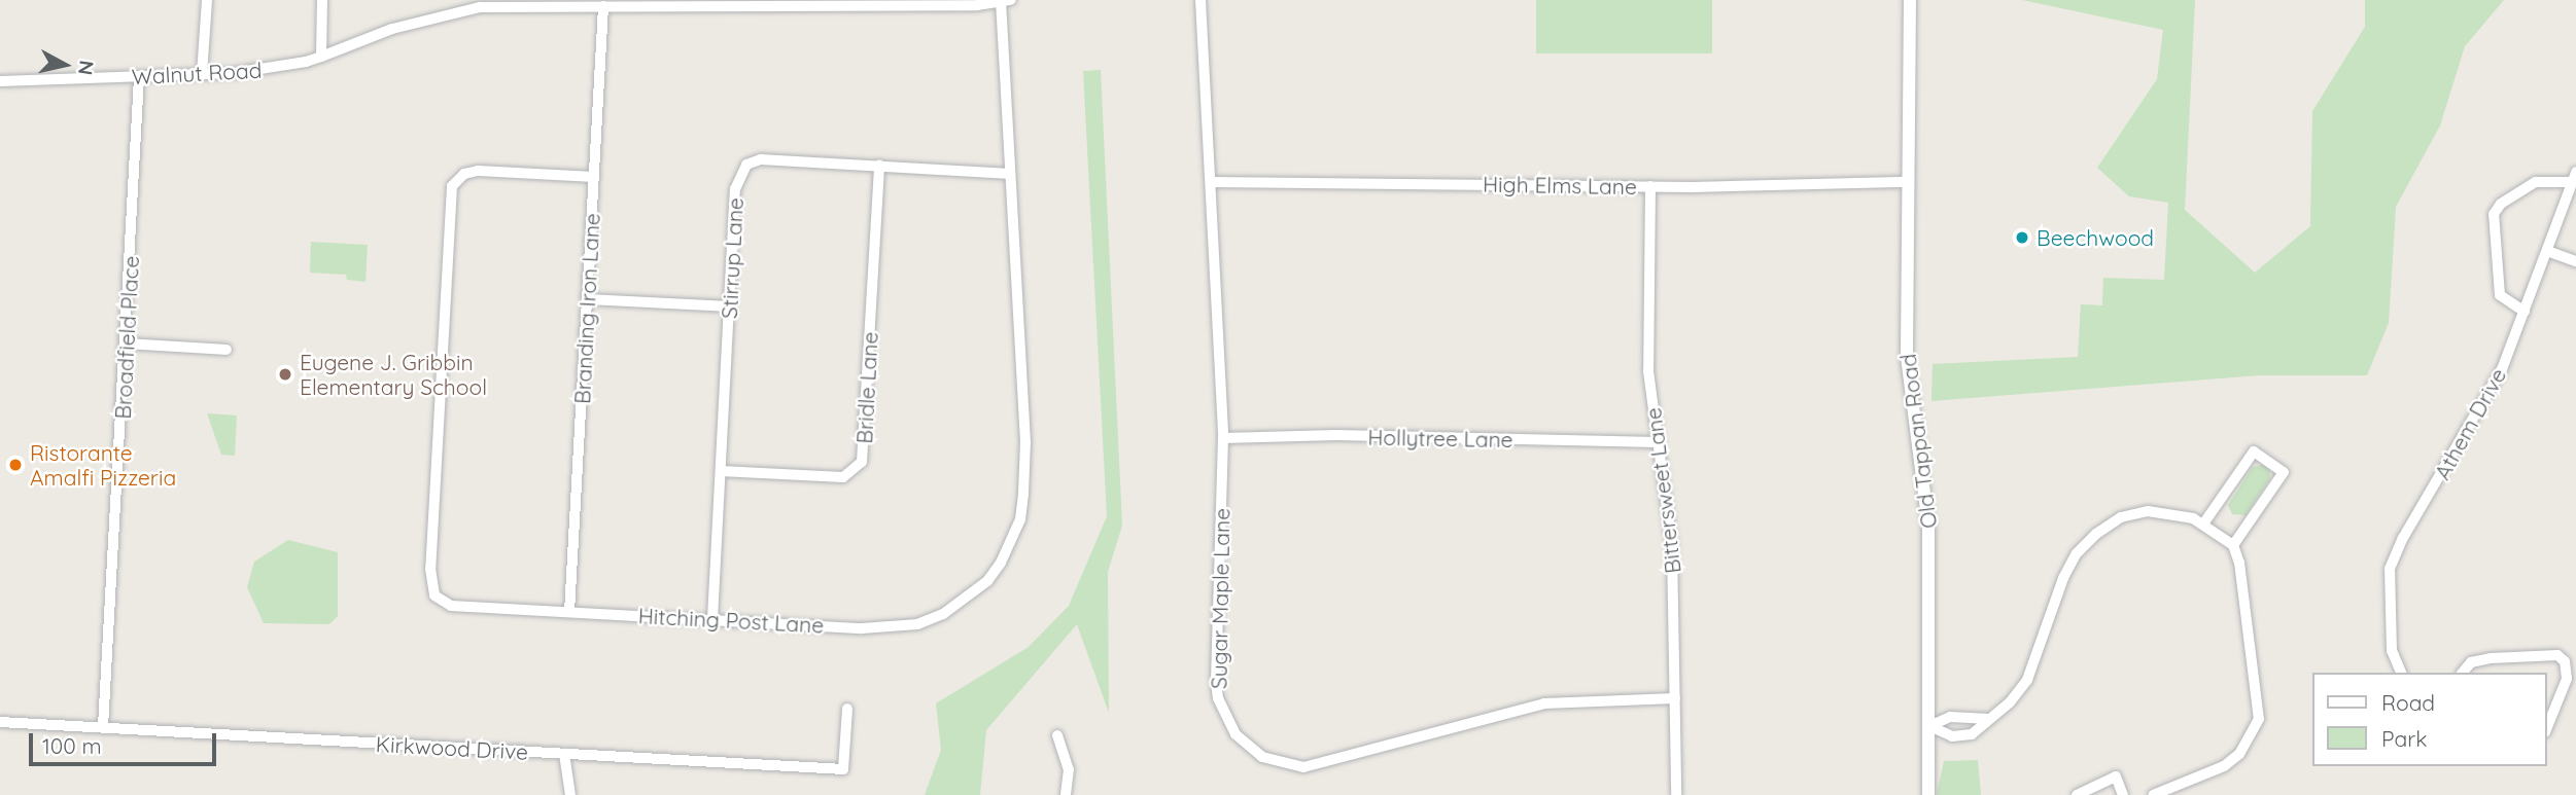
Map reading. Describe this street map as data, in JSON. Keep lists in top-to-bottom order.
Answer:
{
  "streets": {
    "street": [
      "Walnut Road",
      "High Elms Lane",
      "Stirrup Lane",
      "Branding Iron Lane",
      "Broadfield Place",
      "Bridle Lane",
      "Athem Drive",
      "Hollytree Lane",
      "Old Tappan Road",
      "Bittersweet Lane",
      "Sugar Maple Lane",
      "Hitching Post Lane",
      "Kirkwood Drive"
    ]
  },
  "crossings": [
    ["Walnut Road", "Broadfield Place"],
    ["High Elms Lane", "Old Tappan Road"],
    ["High Elms Lane", "Bittersweet Lane"],
    ["High Elms Lane", "Sugar Maple Lane"],
    ["Stirrup Lane", "Bridle Lane"],
    ["Stirrup Lane", "Hitching Post Lane"],
    ["Branding Iron Lane", "Hitching Post Lane"],
    ["Broadfield Place", "Kirkwood Drive"],
    ["Hollytree Lane", "Bittersweet Lane"],
    ["Hollytree Lane", "Sugar Maple Lane"],
    ["Bittersweet Lane", "Sugar Maple Lane"]
  ],
  "places": ["Beechwood", "Eugene J. Gribbin Elementary School", "Ristorante Amalfi Pizzeria"],
  "legend": ["Road", "Park"],
  "scale_bar": "100 m",
  "north": "right"
}
